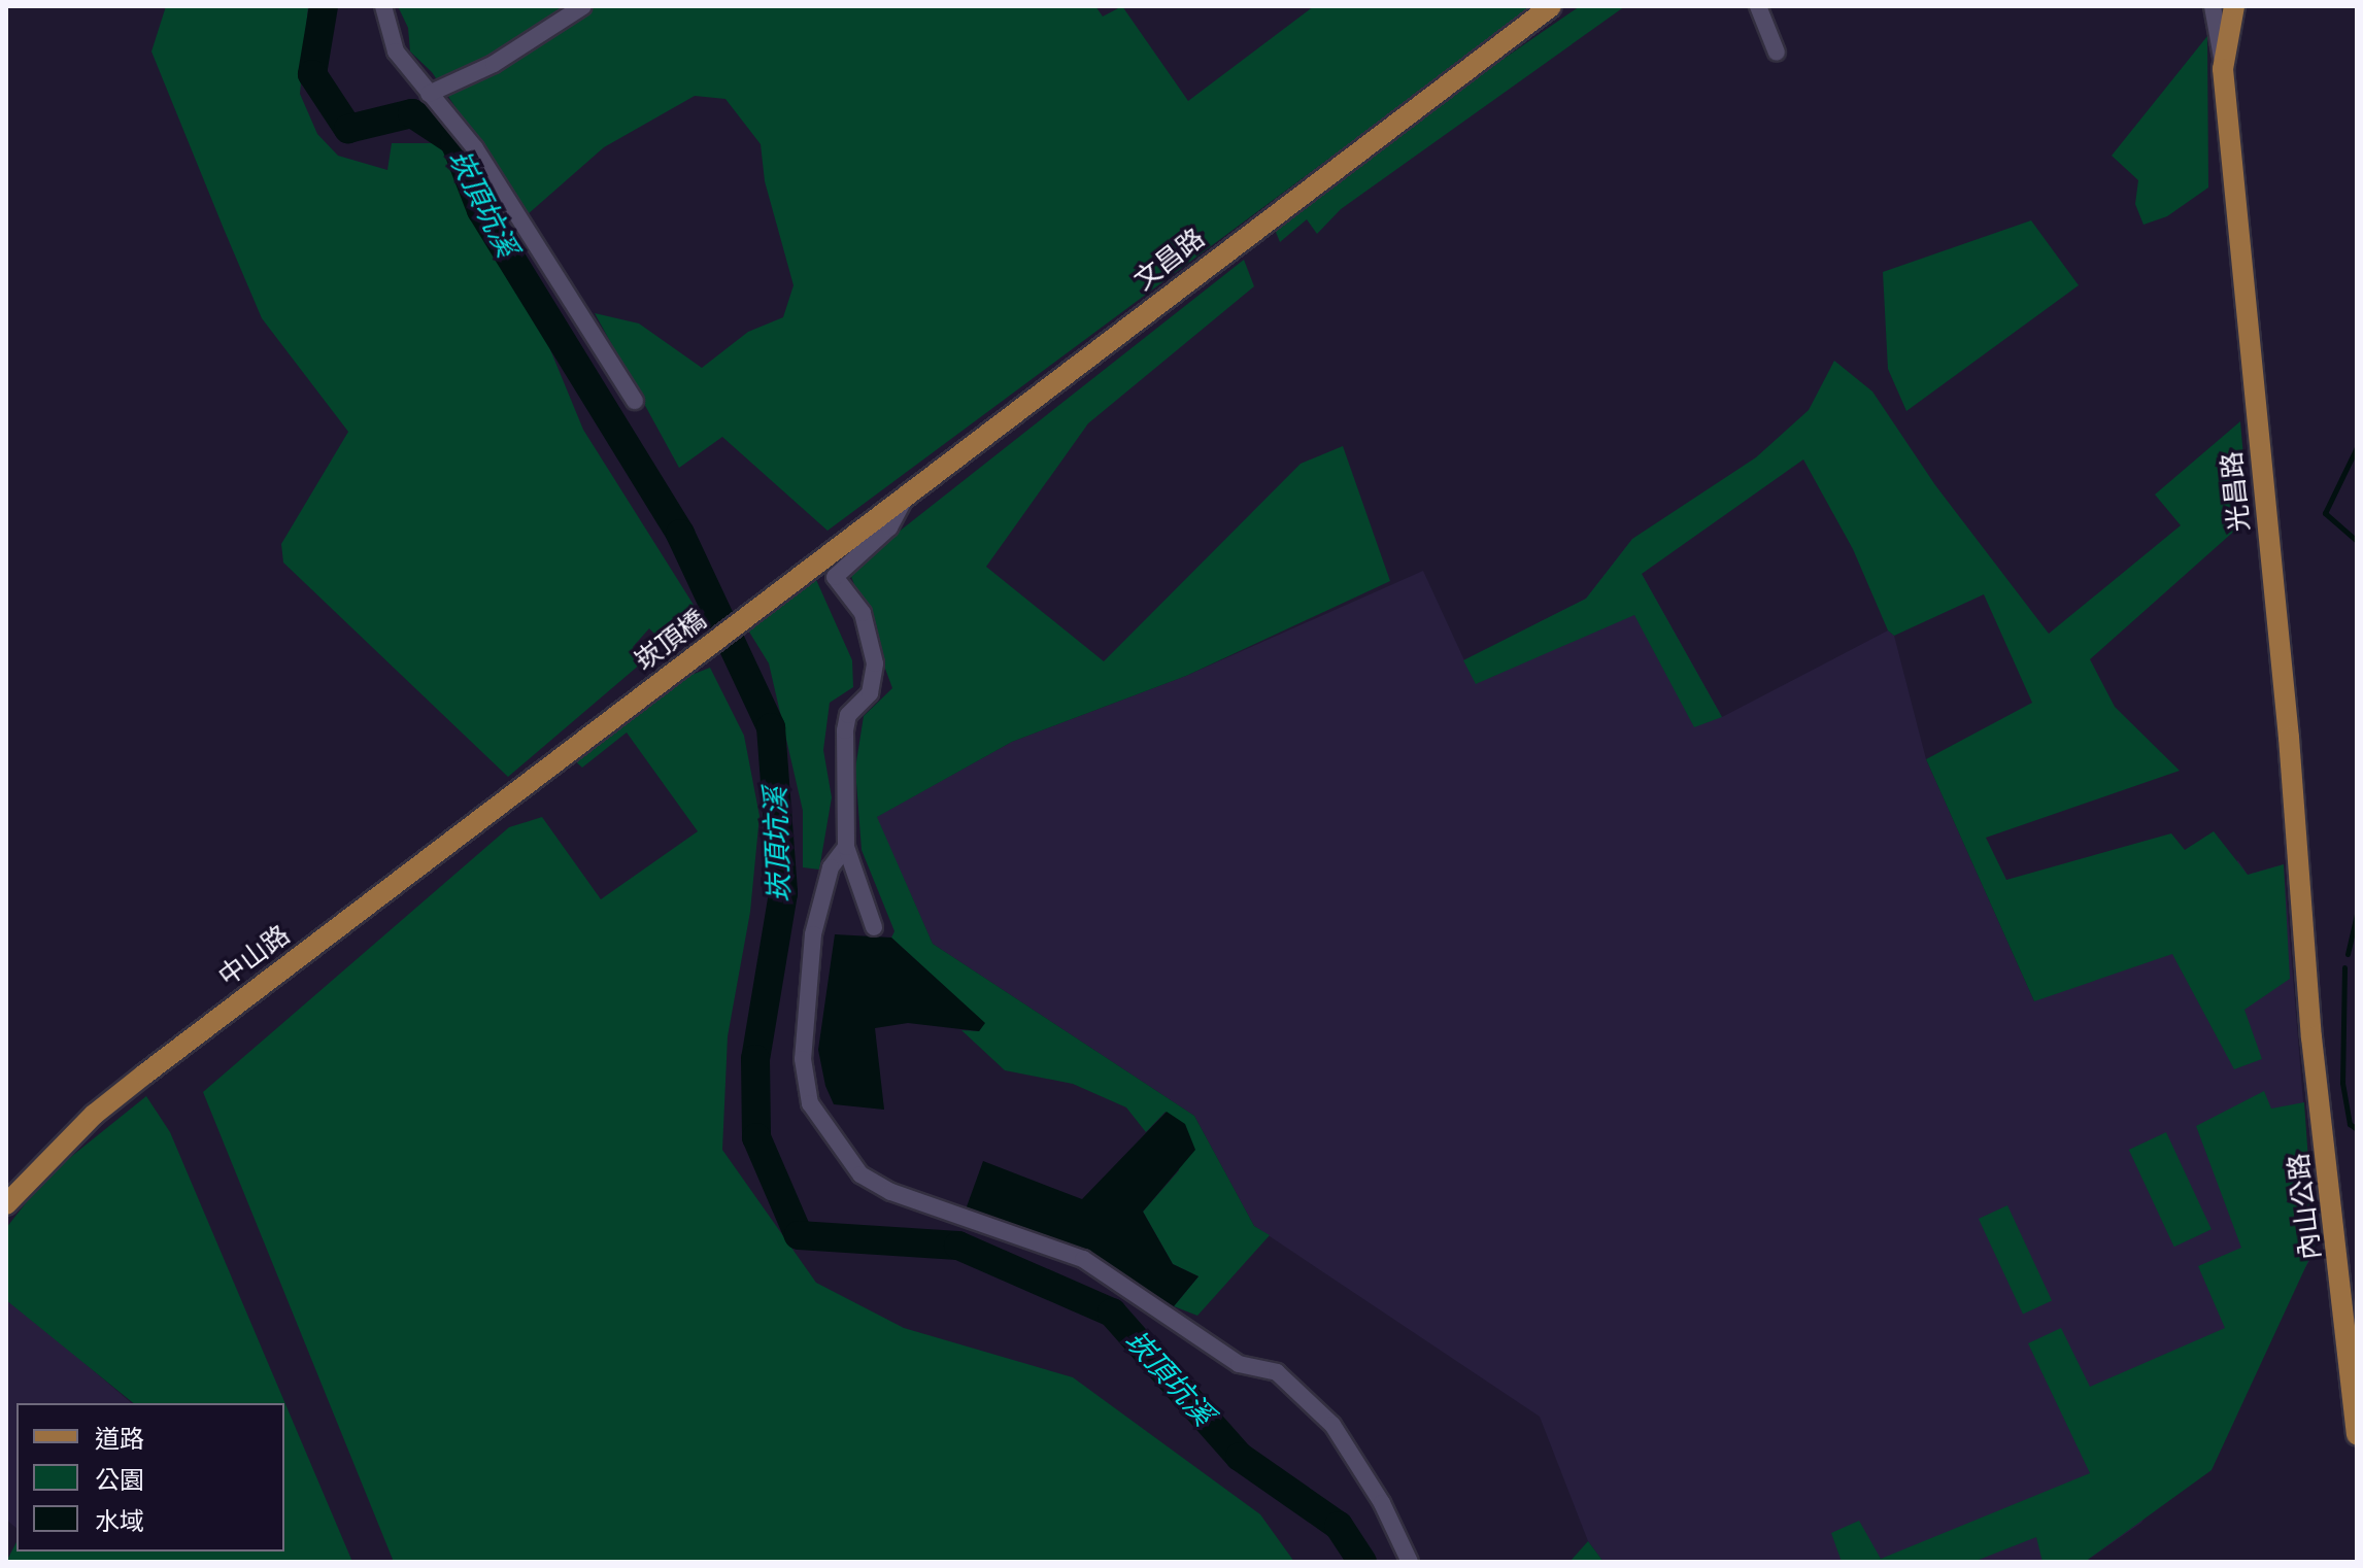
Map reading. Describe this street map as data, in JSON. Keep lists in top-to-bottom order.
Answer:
{
  "streets": {
    "main road": [
      "文昌路",
      "光昌路",
      "崁頂橋",
      "中山路",
      "內山公路"
    ]
  },
  "crossings": [
    ["文昌路", "崁頂橋"],
    ["光昌路", "內山公路"],
    ["崁頂橋", "中山路"]
  ],
  "water": ["崁頂坑溪"],
  "legend": ["道路", "公園", "水域"]
}
